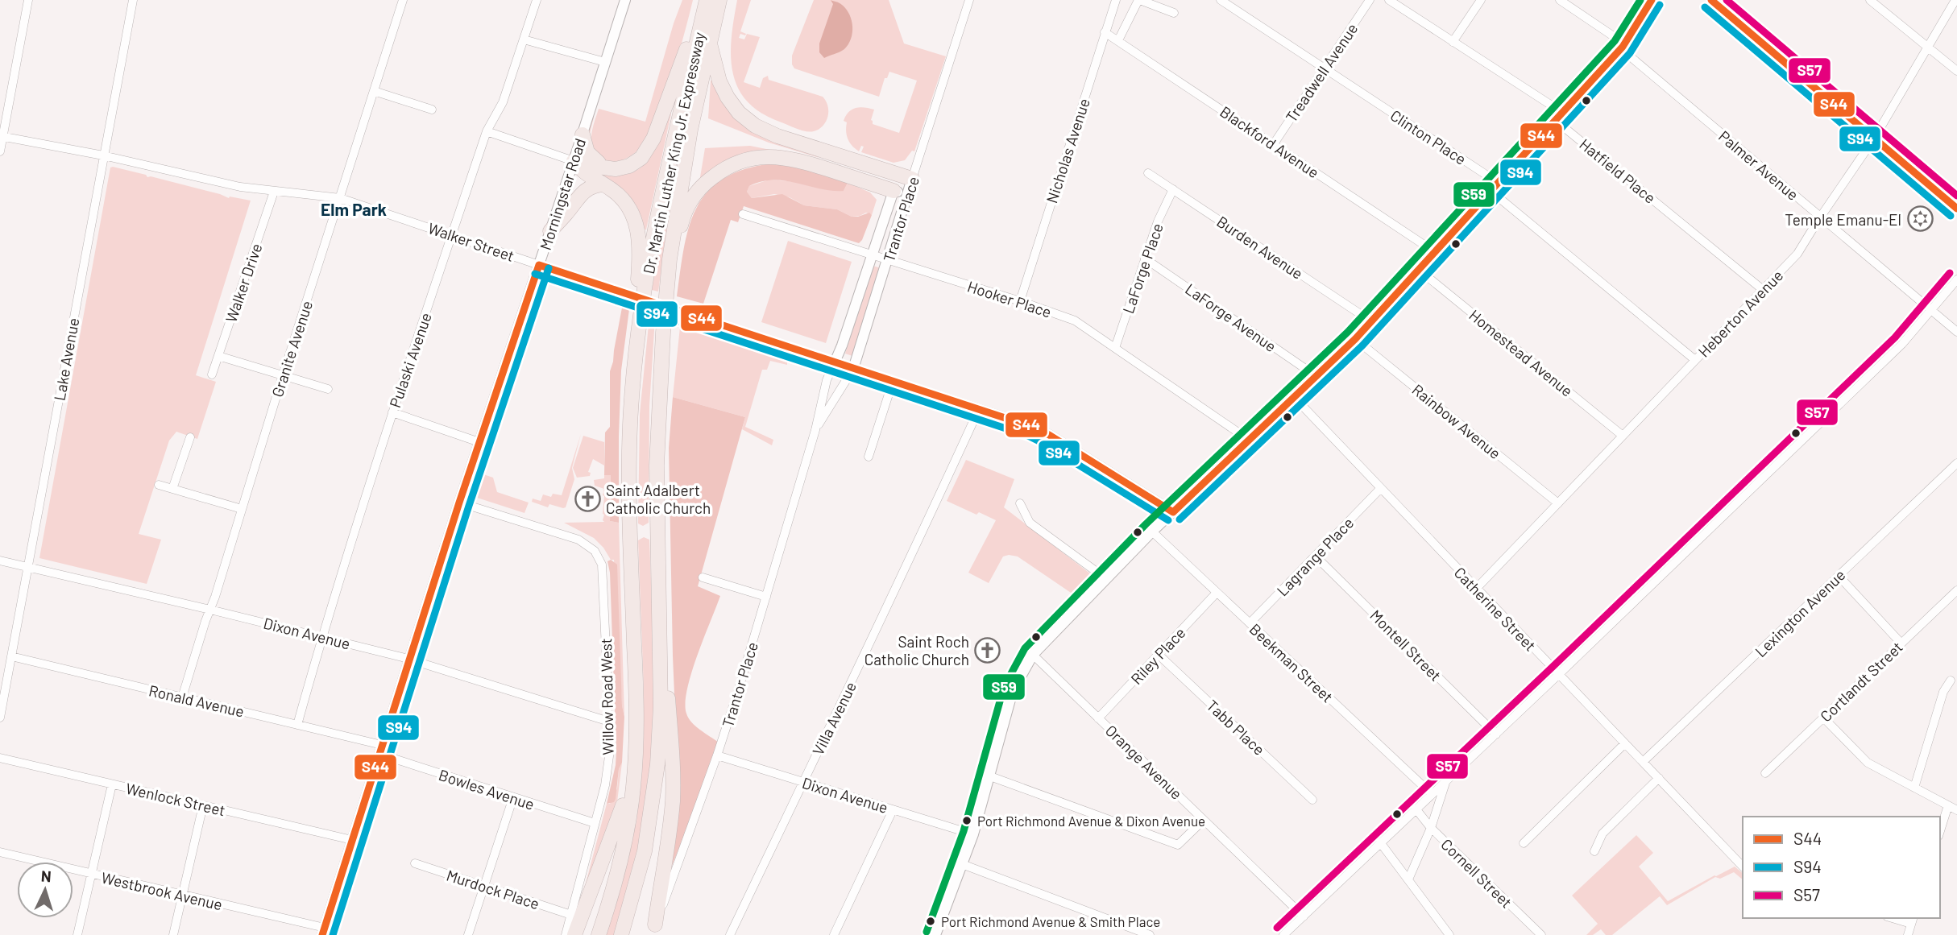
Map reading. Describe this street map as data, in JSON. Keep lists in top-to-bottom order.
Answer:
{
  "streets": {
    "highway": ["Dr. Martin Luther King Jr. Expressway"],
    "street": [
      "Treadwell Avenue",
      "Clinton Place",
      "Blackford Avenue",
      "Nicholas Avenue",
      "Palmer Avenue",
      "Hatfield Place",
      "Morningstar Road",
      "Trantor Place",
      "Walker Street",
      "Burden Avenue",
      "LaForge Place",
      "Walker Drive",
      "Hooker Place",
      "Heberton Avenue",
      "LaForge Avenue",
      "Granite Avenue",
      "Homestead Avenue",
      "Lake Avenue",
      "Pulaski Avenue",
      "Rainbow Avenue",
      "Lagrange Place",
      "Catherine Street",
      "Lexington Avenue",
      "Dixon Avenue",
      "Montell Street",
      "Riley Place",
      "Beekman Street",
      "Cortlandt Street",
      "Willow Road West",
      "Ronald Avenue",
      "Villa Avenue",
      "Tabb Place",
      "Orange Avenue",
      "Bowles Avenue",
      "Wenlock Street",
      "Cornell Street",
      "Murdock Place",
      "Westbrook Avenue"
    ]
  },
  "crossings": [
    ["Treadwell Avenue", "Clinton Place"],
    ["Treadwell Avenue", "Blackford Avenue"],
    ["Clinton Place", "Heberton Avenue"],
    ["Blackford Avenue", "Nicholas Avenue"],
    ["Nicholas Avenue", "Hooker Place"],
    ["Palmer Avenue", "Heberton Avenue"],
    ["Hatfield Place", "Heberton Avenue"],
    ["Morningstar Road", "Walker Street"],
    ["Morningstar Road", "Dixon Avenue"],
    ["Morningstar Road", "Willow Road West"],
    ["Morningstar Road", "Ronald Avenue"],
    ["Morningstar Road", "Bowles Avenue"],
    ["Morningstar Road", "Wenlock Street"],
    ["Morningstar Road", "Westbrook Avenue"],
    ["Trantor Place", "Walker Street"],
    ["Trantor Place", "Hooker Place"],
    ["Trantor Place", "Dixon Avenue"],
    ["Walker Street", "Walker Drive"],
    ["Walker Street", "Granite Avenue"],
    ["Walker Street", "Lake Avenue"],
    ["Walker Street", "Pulaski Avenue"],
    ["Walker Street", "Villa Avenue"],
    ["Burden Avenue", "LaForge Place"],
    ["LaForge Place", "Hooker Place"],
    ["LaForge Place", "LaForge Avenue"],
    ["Heberton Avenue", "Homestead Avenue"],
    ["Heberton Avenue", "Rainbow Avenue"],
    ["Heberton Avenue", "Catherine Street"],
    ["Granite Avenue", "Dixon Avenue"],
    ["Granite Avenue", "Ronald Avenue"],
    ["Lake Avenue", "Dixon Avenue"],
    ["Lake Avenue", "Ronald Avenue"],
    ["Pulaski Avenue", "Dixon Avenue"],
    ["Pulaski Avenue", "Ronald Avenue"],
    ["Lagrange Place", "Catherine Street"],
    ["Lagrange Place", "Montell Street"],
    ["Lagrange Place", "Beekman Street"],
    ["Catherine Street", "Lexington Avenue"],
    ["Dixon Avenue", "Willow Road West"],
    ["Dixon Avenue", "Villa Avenue"],
    ["Riley Place", "Beekman Street"],
    ["Riley Place", "Tabb Place"],
    ["Riley Place", "Orange Avenue"],
    ["Willow Road West", "Bowles Avenue"],
    ["Willow Road West", "Murdock Place"],
    ["Ronald Avenue", "Bowles Avenue"]
  ],
  "districts": ["Elm Park"],
  "places": {
    "synagogue": ["Temple Emanu-El"],
    "church": ["Saint Adalbert Catholic Church", "Saint Roch Catholic Church"],
    "other": ["Port Richmond Avenue & Dixon Avenue", "Port Richmond Avenue & Smith Place"]
  },
  "lines": [
    "transit line S44",
    "transit line S57",
    "transit line S59",
    "transit line S94"
  ],
  "legend": ["S44", "S94", "S57"],
  "north": "top"
}
